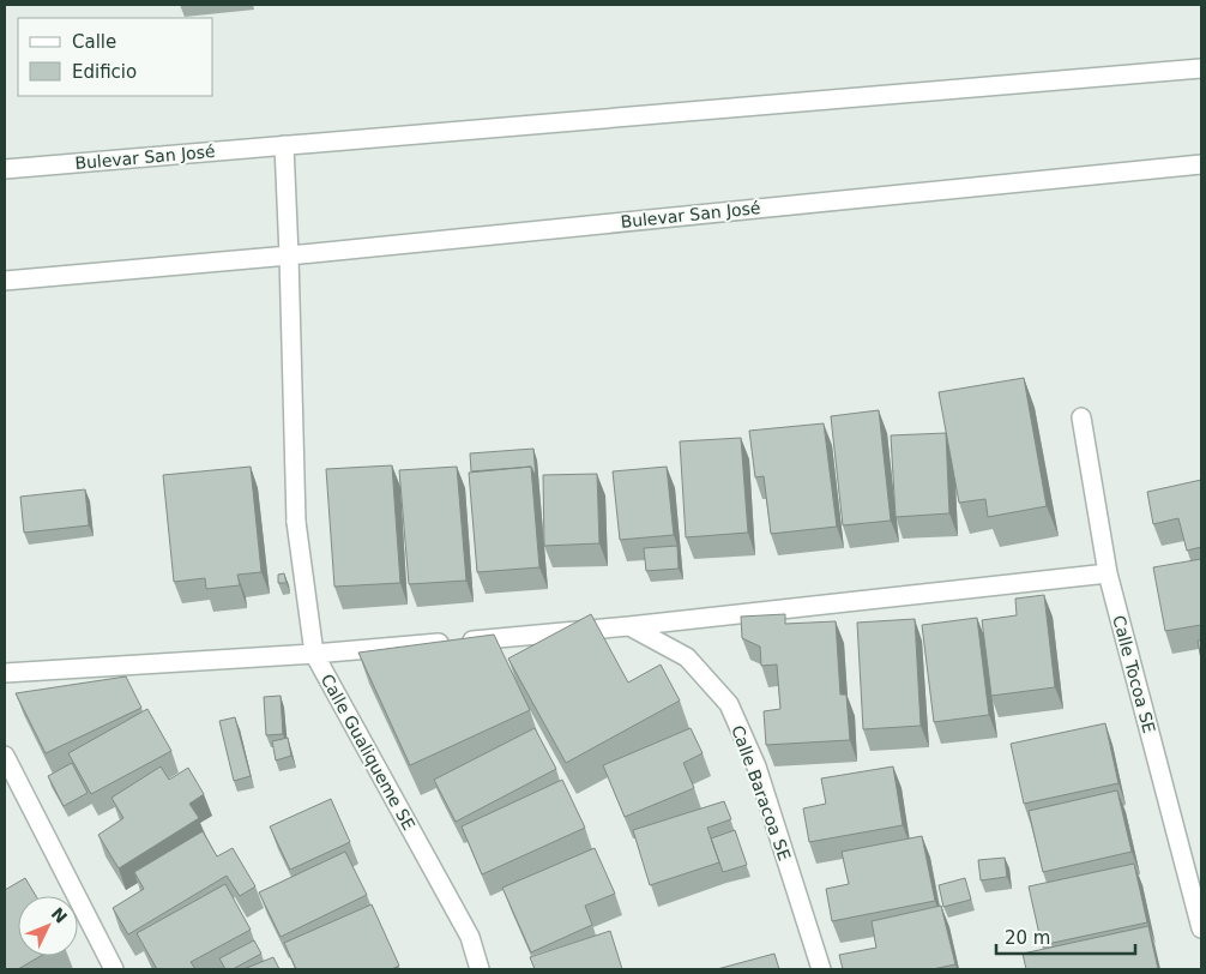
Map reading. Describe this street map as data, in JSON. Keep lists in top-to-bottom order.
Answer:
{
  "streets": {
    "street": [
      "Bulevar San José",
      "Calle Tocoa SE",
      "Calle Gualiqueme SE",
      "Calle Baracoa SE"
    ]
  },
  "crossings": [
    ["Bulevar San José", "Calle Gualiqueme SE"]
  ],
  "legend": ["Calle", "Edificio"],
  "scale_bar": "20 m",
  "north": "top right"
}
